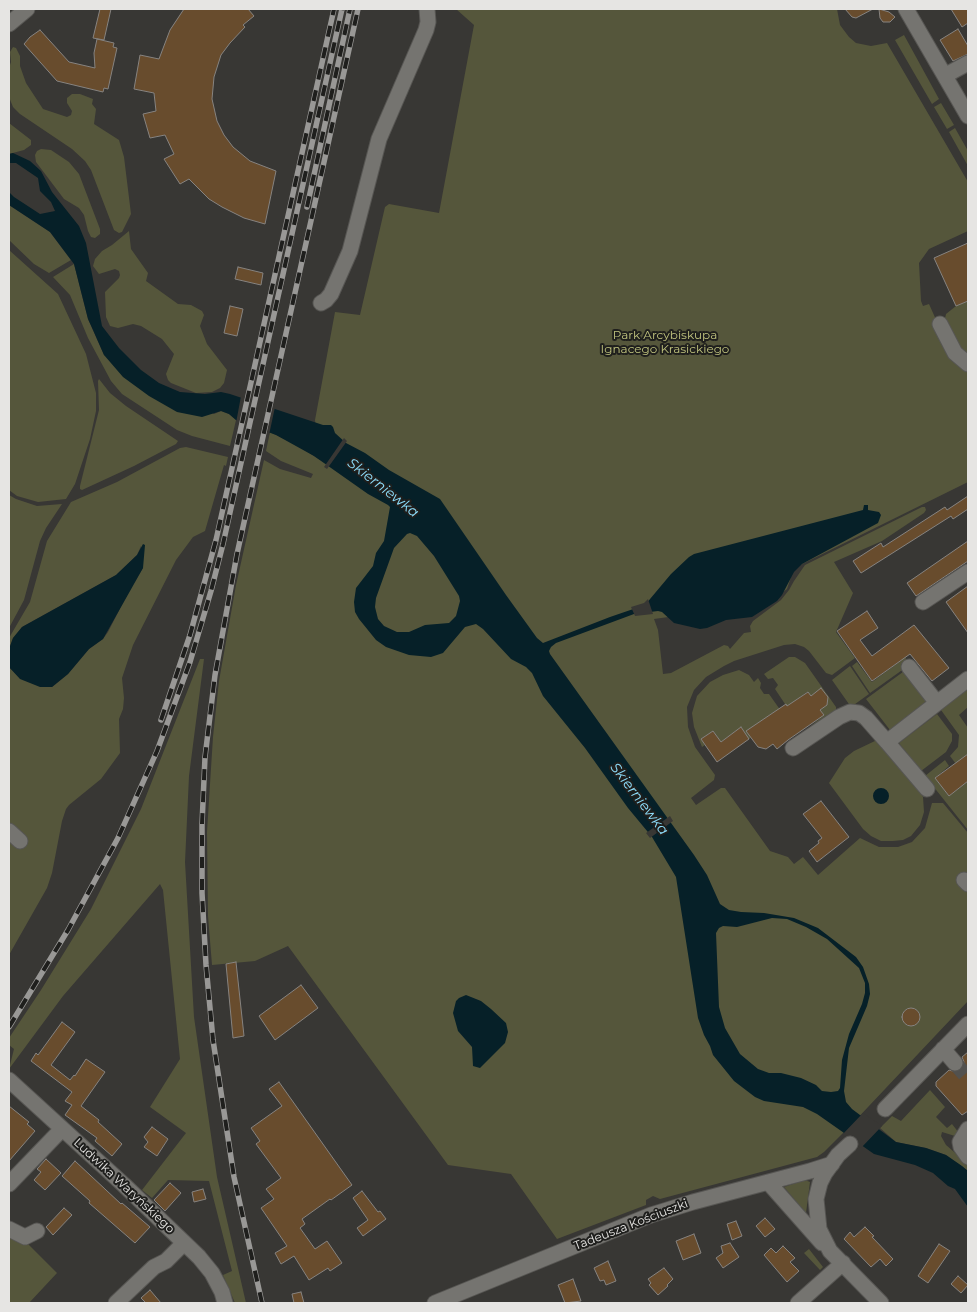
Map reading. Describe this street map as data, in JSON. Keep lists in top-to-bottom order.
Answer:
{
  "streets": {
    "street": ["Ludwika Waryńskiego", "Tadeusza Kościuszki"]
  },
  "water": ["Skierniewka"],
  "parks": ["Park Arcybiskupa Ignacego Krasickiego"]
}
